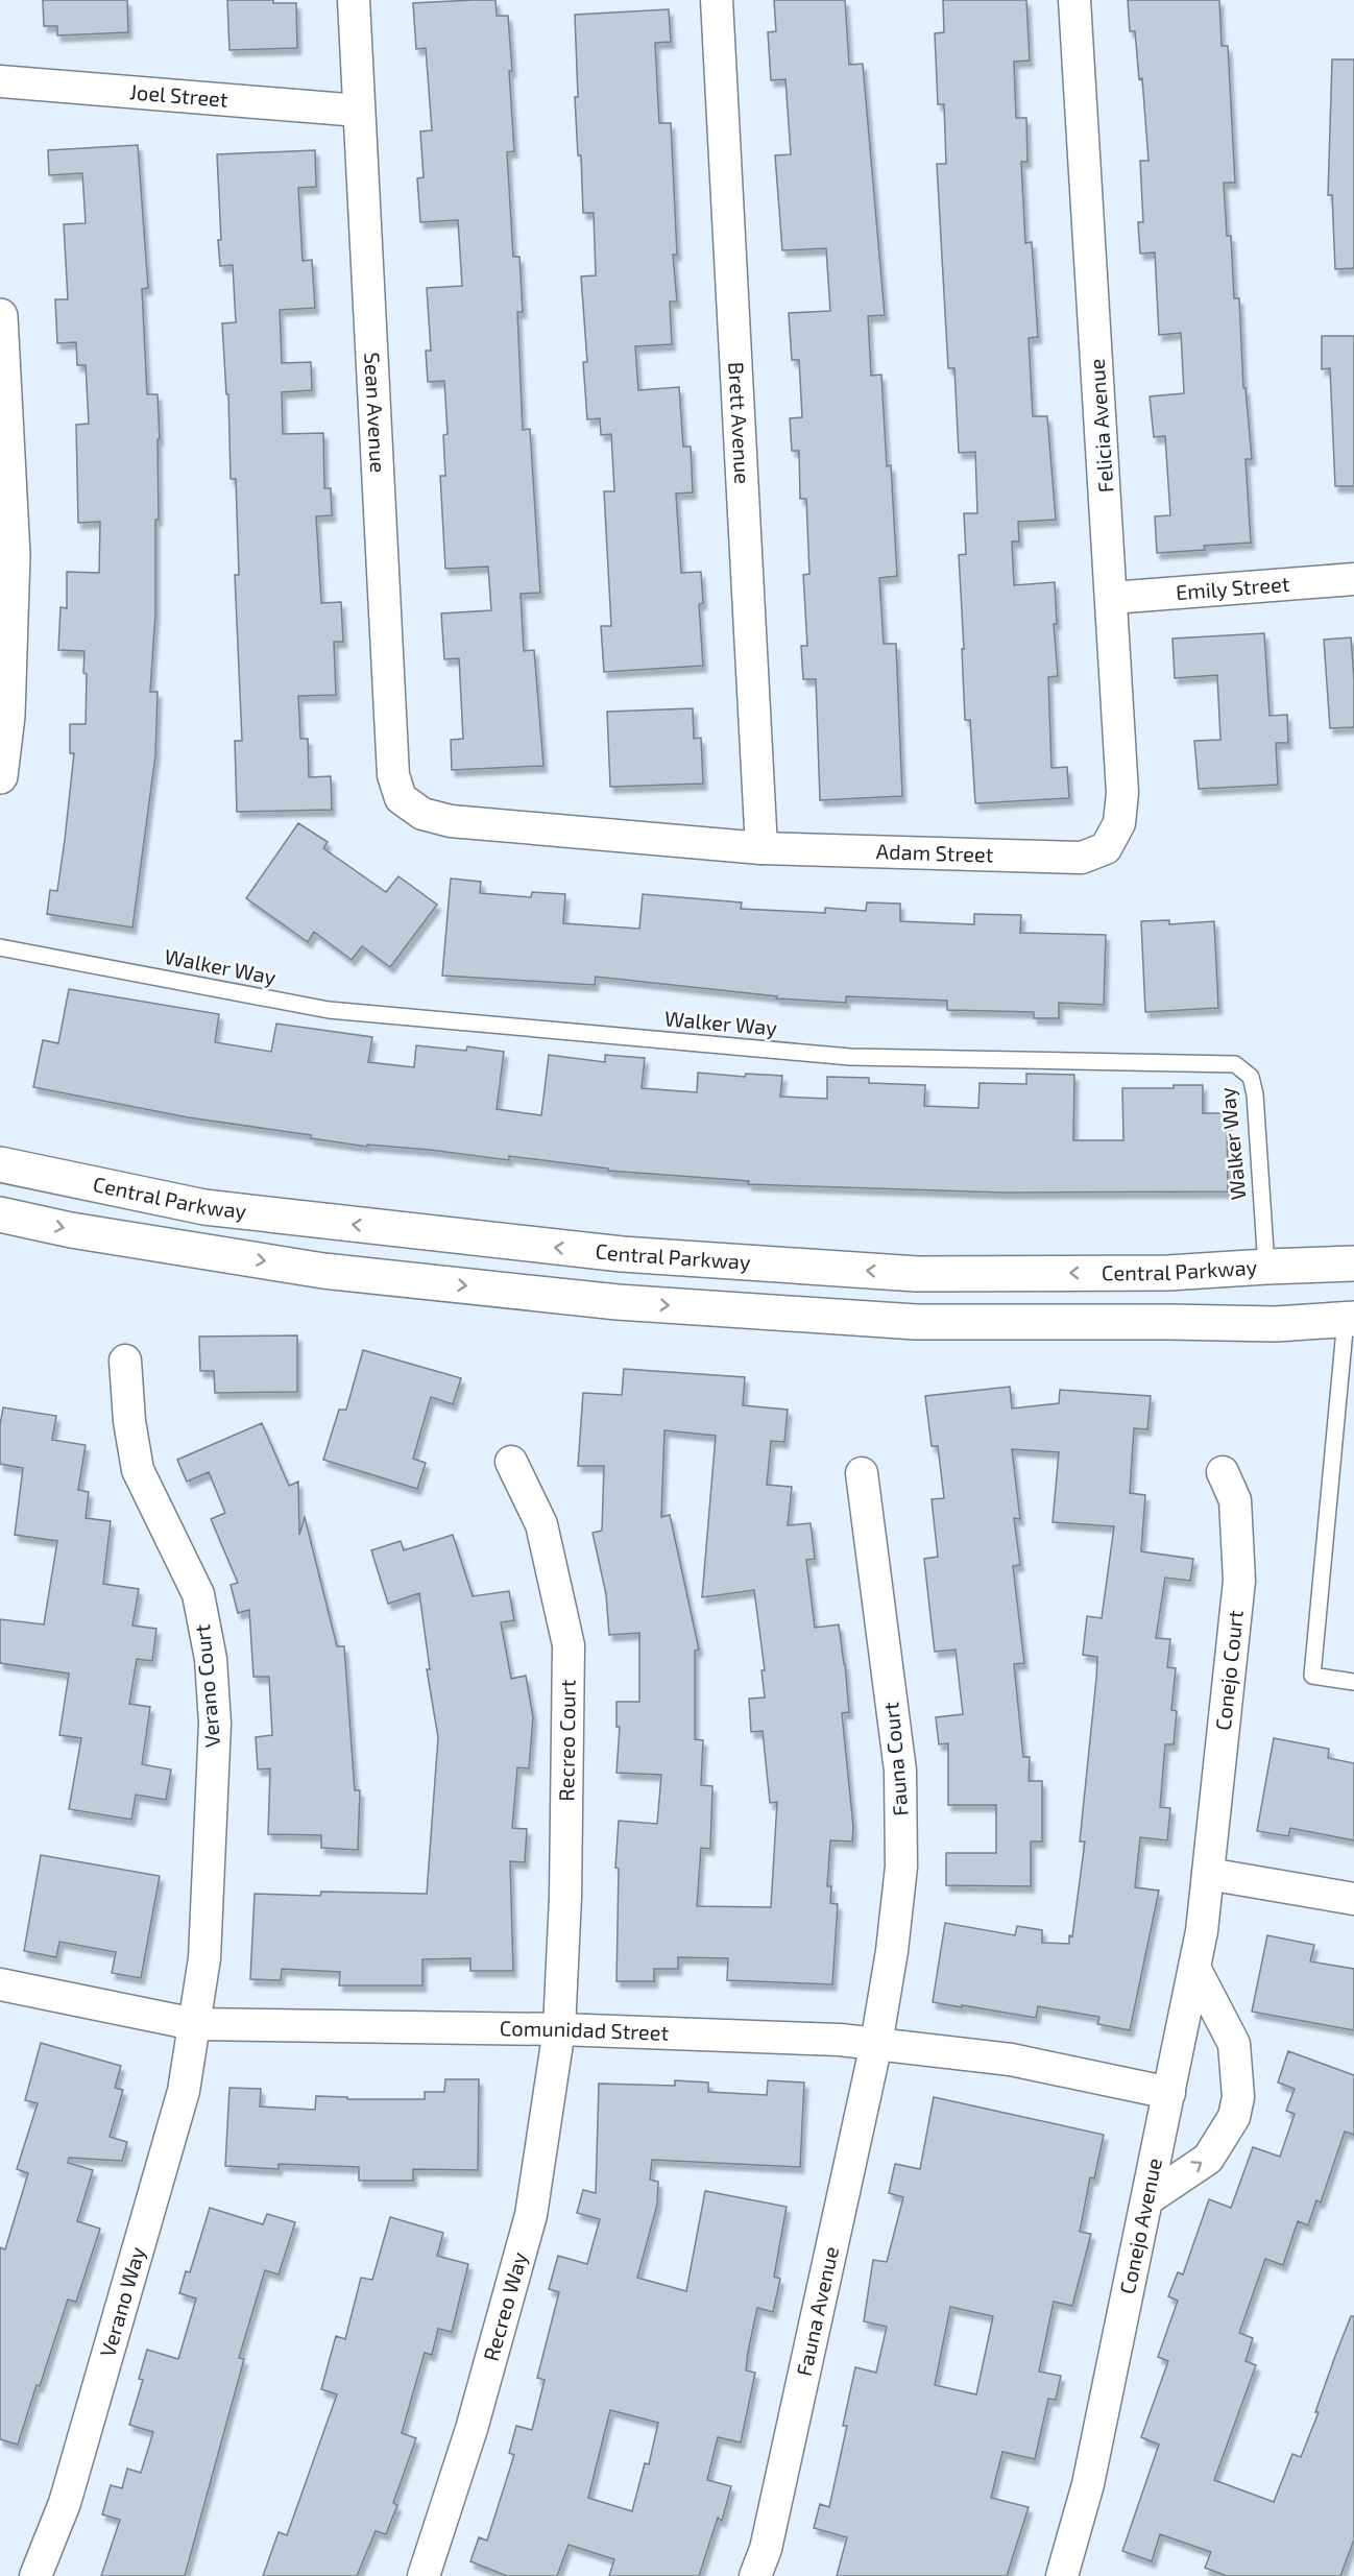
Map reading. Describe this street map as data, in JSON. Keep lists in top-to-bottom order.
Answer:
{
  "streets": {
    "main road": ["Central Parkway"],
    "street": [
      "Joel Street",
      "Sean Avenue",
      "Brett Avenue",
      "Felicia Avenue",
      "Emily Street",
      "Adam Street",
      "Conejo Court",
      "Verano Court",
      "Recreo Court",
      "Fauna Court",
      "Comunidad Street",
      "Conejo Avenue",
      "Verano Way",
      "Recreo Way",
      "Fauna Avenue"
    ],
    "lane": ["Walker Way"]
  },
  "crossings": [
    ["Joel Street", "Sean Avenue"],
    ["Sean Avenue", "Adam Street"],
    ["Brett Avenue", "Adam Street"],
    ["Felicia Avenue", "Emily Street"],
    ["Felicia Avenue", "Adam Street"],
    ["Walker Way", "Central Parkway"],
    ["Conejo Court", "Conejo Avenue"],
    ["Verano Court", "Comunidad Street"],
    ["Verano Court", "Verano Way"],
    ["Recreo Court", "Comunidad Street"],
    ["Recreo Court", "Recreo Way"],
    ["Fauna Court", "Comunidad Street"],
    ["Fauna Court", "Fauna Avenue"],
    ["Comunidad Street", "Conejo Avenue"],
    ["Comunidad Street", "Verano Way"],
    ["Comunidad Street", "Recreo Way"],
    ["Comunidad Street", "Fauna Avenue"]
  ]
}
